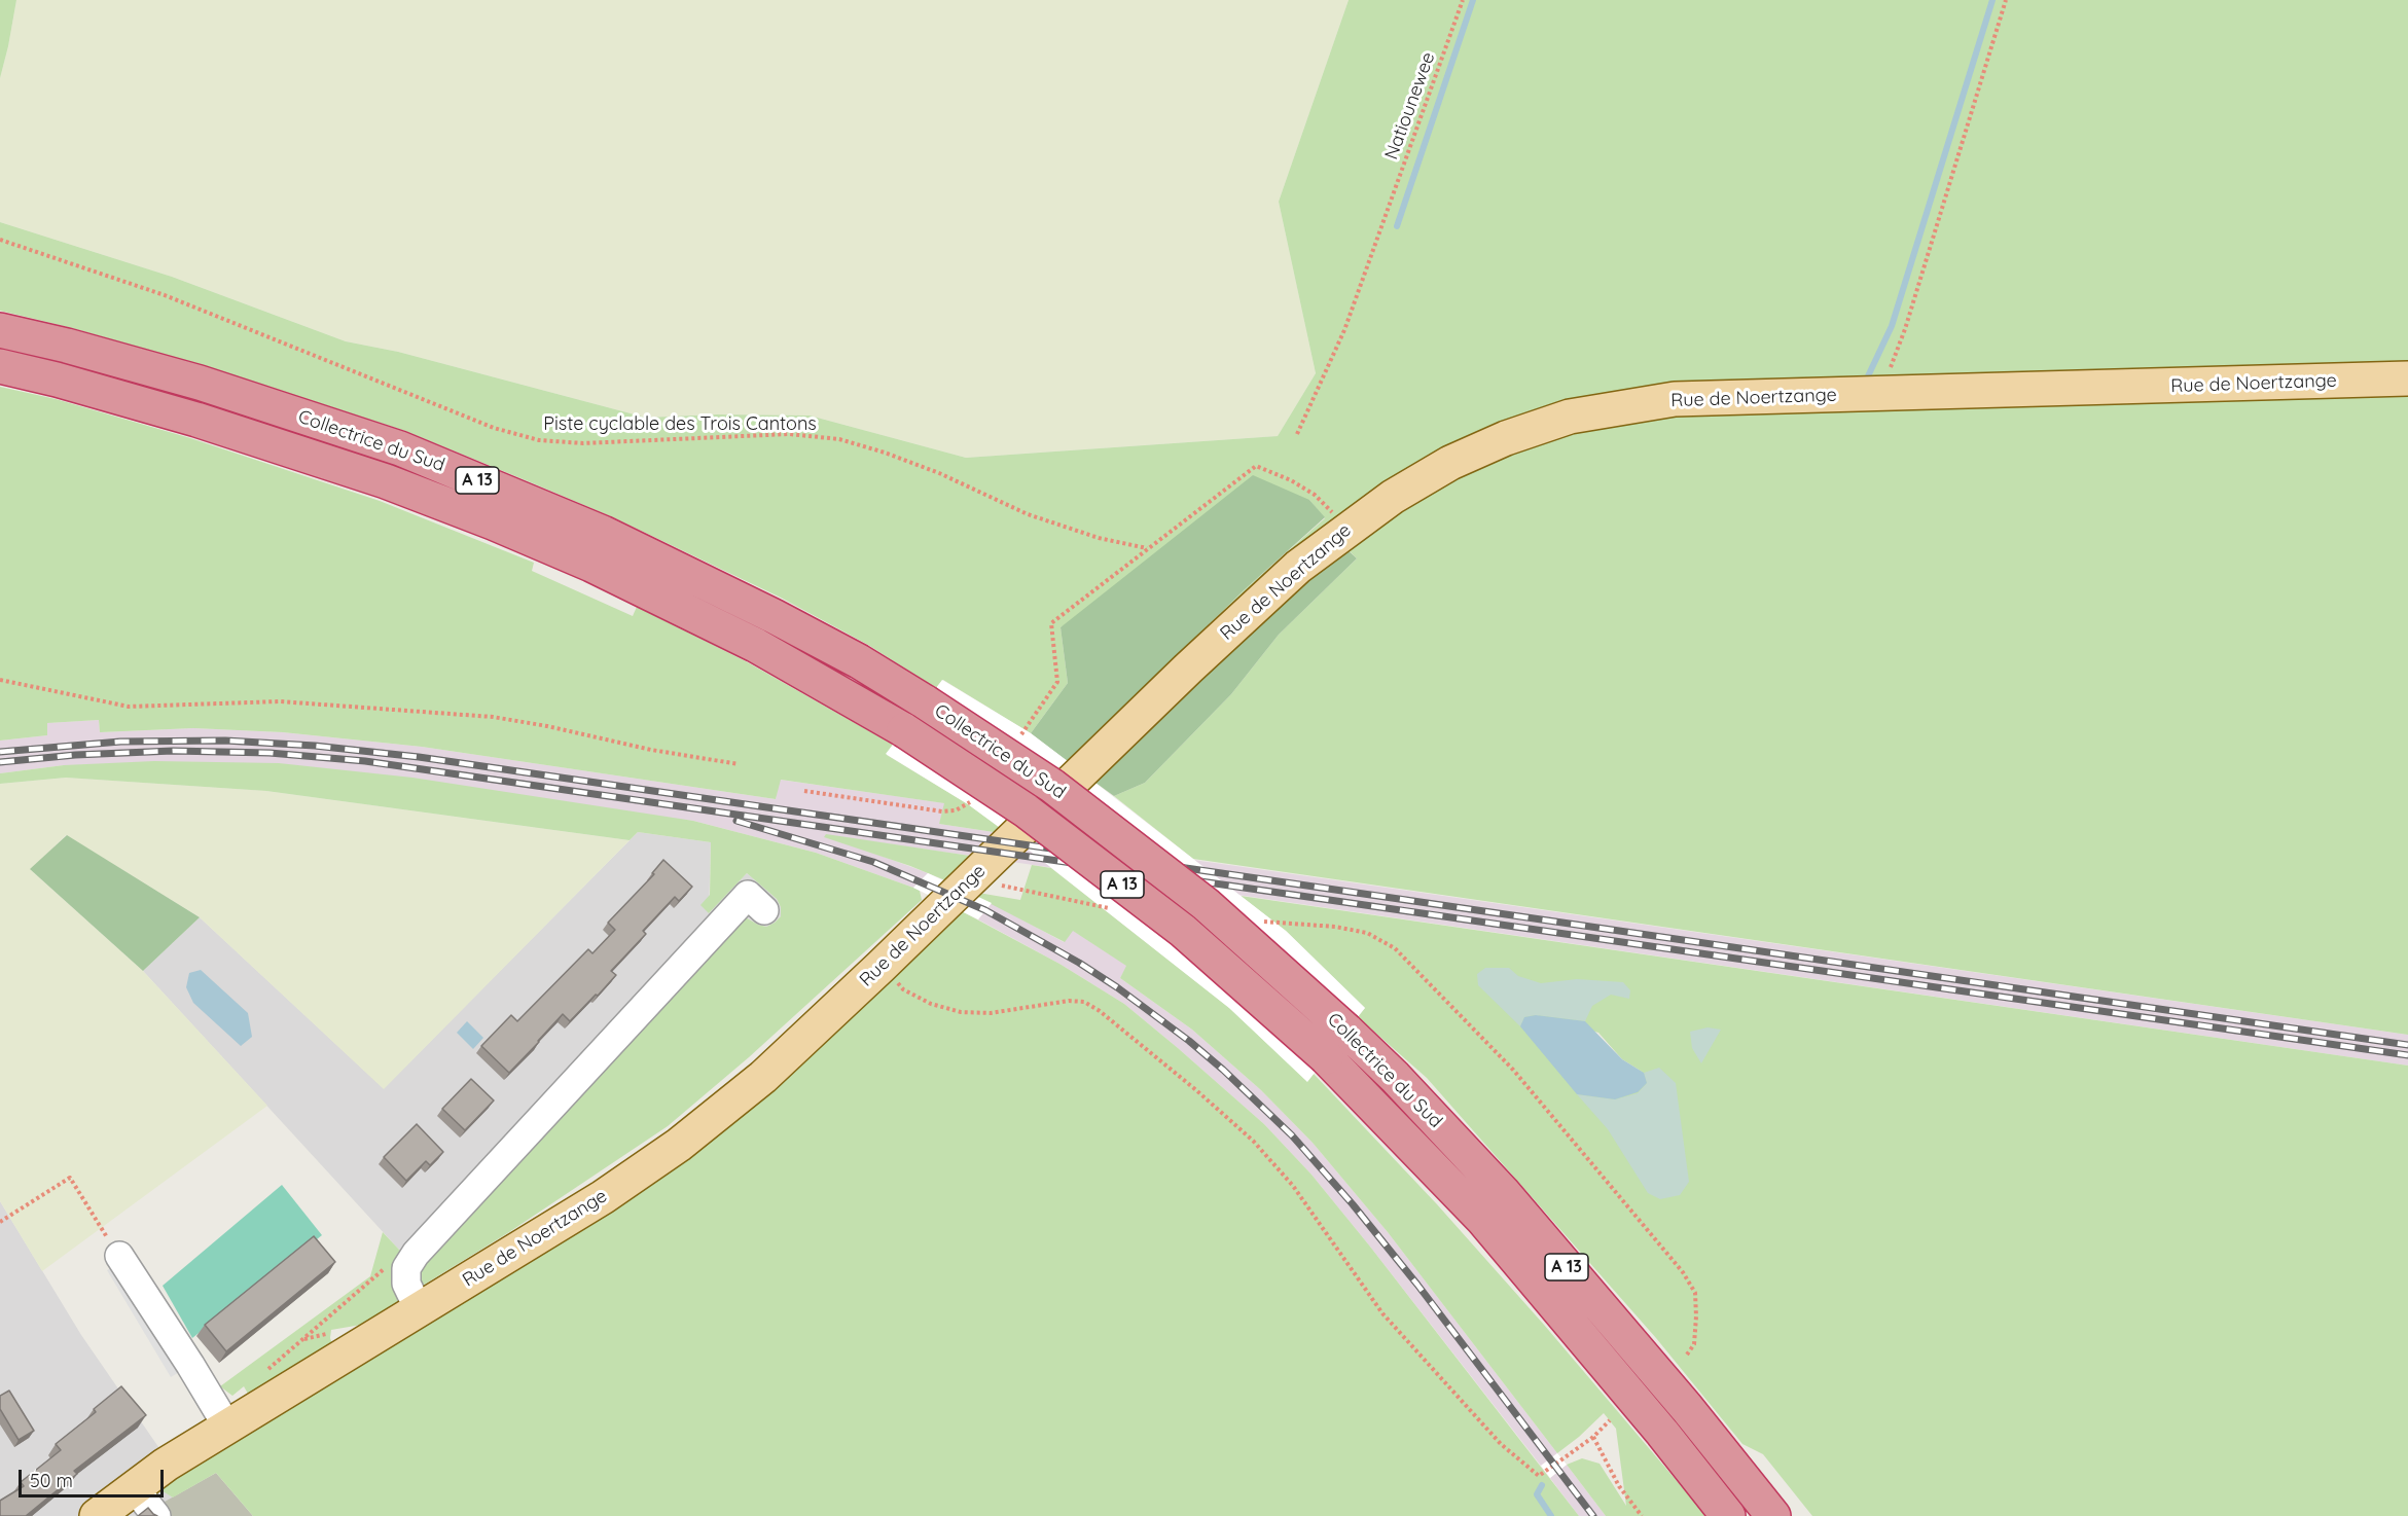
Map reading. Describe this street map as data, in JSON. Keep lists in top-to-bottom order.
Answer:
{
  "streets": {
    "highway": ["Collectrice du Sud", "A 13"],
    "main road": ["Rue de Noertzange"],
    "path": ["Natiounewee", "Piste cyclable des Trois Cantons"]
  },
  "scale_bar": "50 m"
}
